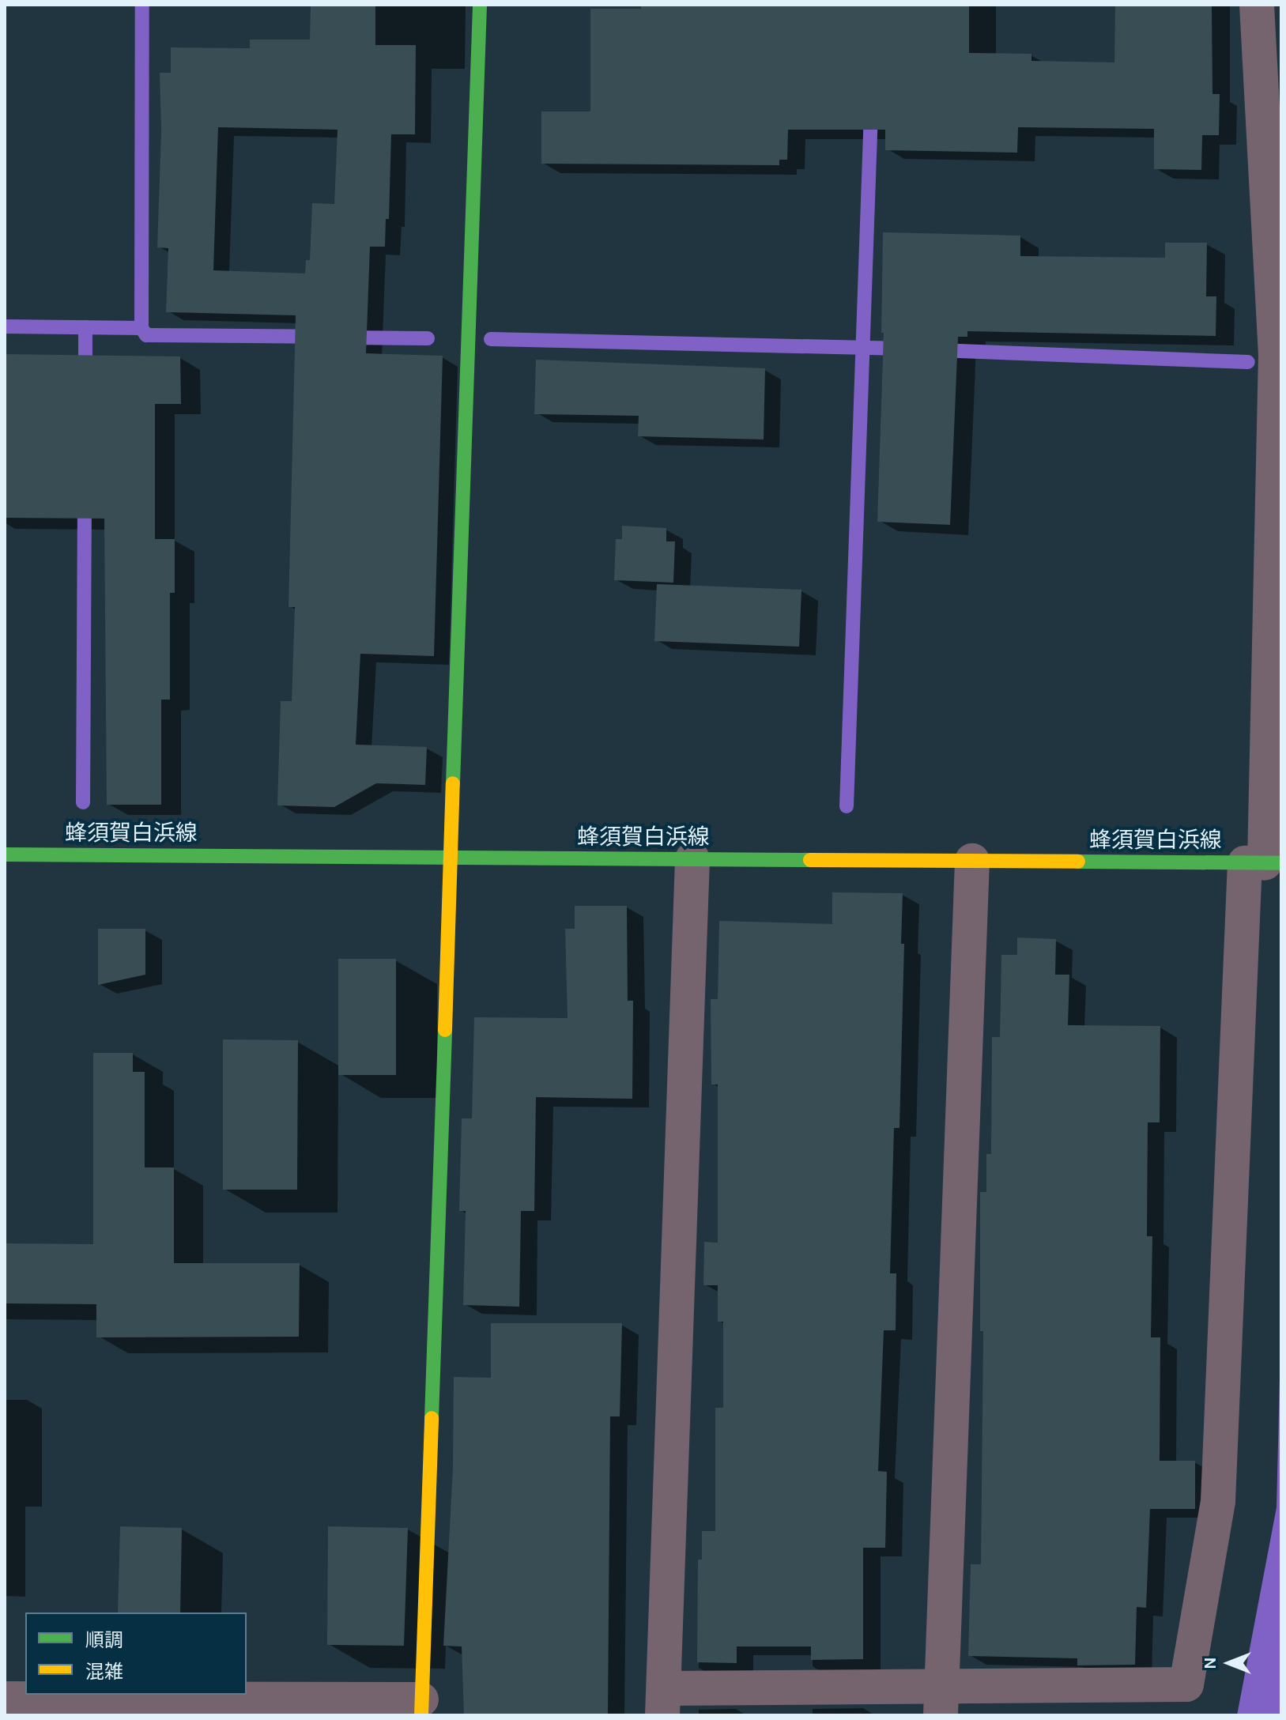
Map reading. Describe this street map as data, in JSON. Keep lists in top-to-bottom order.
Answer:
{
  "streets": {
    "street": ["蜂須賀白浜線"]
  },
  "legend": ["順調", "混雑"],
  "north": "left"
}
